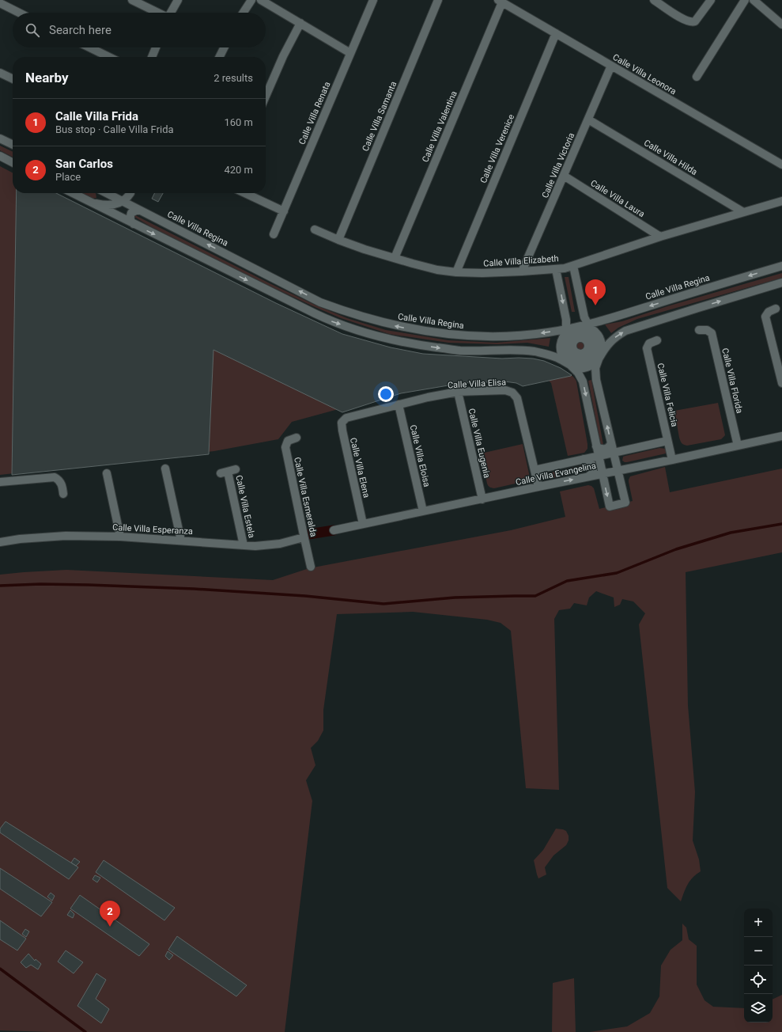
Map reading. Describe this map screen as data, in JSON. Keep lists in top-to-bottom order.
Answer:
{
  "streets": {
    "street": [
      "Calle Villa Leonora",
      "Calle Villa Renata",
      "Calle Villa Samanta",
      "Calle Villa Valentina",
      "Calle Villa Verenice",
      "Calle Villa Hilda",
      "Calle Villa Victoria",
      "Calle Villa Laura",
      "Calle Villa Regina",
      "Calle Villa Elizabeth",
      "Calle Villa Florida",
      "Calle Villa Elisa",
      "Calle Villa Felicia",
      "Calle Villa Eugenia",
      "Calle Villa Eloisa",
      "Calle Villa Elena",
      "Calle Villa Evangelina",
      "Calle Villa Esmeralda",
      "Calle Villa Estela",
      "Calle Villa Esperanza"
    ]
  },
  "crossings": [
    ["Calle Villa Leonora", "Calle Villa Valentina"],
    ["Calle Villa Leonora", "Calle Villa Verenice"],
    ["Calle Villa Leonora", "Calle Villa Victoria"],
    ["Calle Villa Samanta", "Calle Villa Elizabeth"],
    ["Calle Villa Valentina", "Calle Villa Elizabeth"],
    ["Calle Villa Verenice", "Calle Villa Elizabeth"],
    ["Calle Villa Hilda", "Calle Villa Victoria"],
    ["Calle Villa Hilda", "Calle Villa Elizabeth"],
    ["Calle Villa Victoria", "Calle Villa Laura"],
    ["Calle Villa Victoria", "Calle Villa Elizabeth"],
    ["Calle Villa Laura", "Calle Villa Elizabeth"],
    ["Calle Villa Florida", "Calle Villa Evangelina"],
    ["Calle Villa Elisa", "Calle Villa Eugenia"],
    ["Calle Villa Elisa", "Calle Villa Eloisa"],
    ["Calle Villa Elisa", "Calle Villa Elena"],
    ["Calle Villa Elisa", "Calle Villa Evangelina"],
    ["Calle Villa Felicia", "Calle Villa Evangelina"],
    ["Calle Villa Eugenia", "Calle Villa Evangelina"],
    ["Calle Villa Eloisa", "Calle Villa Evangelina"],
    ["Calle Villa Elena", "Calle Villa Evangelina"],
    ["Calle Villa Esmeralda", "Calle Villa Esperanza"],
    ["Calle Villa Estela", "Calle Villa Esperanza"]
  ],
  "page": {
    "search": "Search here",
    "heading": ["Nearby", "2 results"],
    "list": [
      {
        "mark": "1",
        "name": "Calle Villa Frida",
        "note": "Bus stop · Calle Villa Frida",
        "value": "160 m"
      },
      {
        "mark": "2",
        "name": "San Carlos",
        "note": "Place",
        "value": "420 m"
      }
    ],
    "pins": ["1", "2"],
    "map_buttons": ["+", "−"]
  }
}
